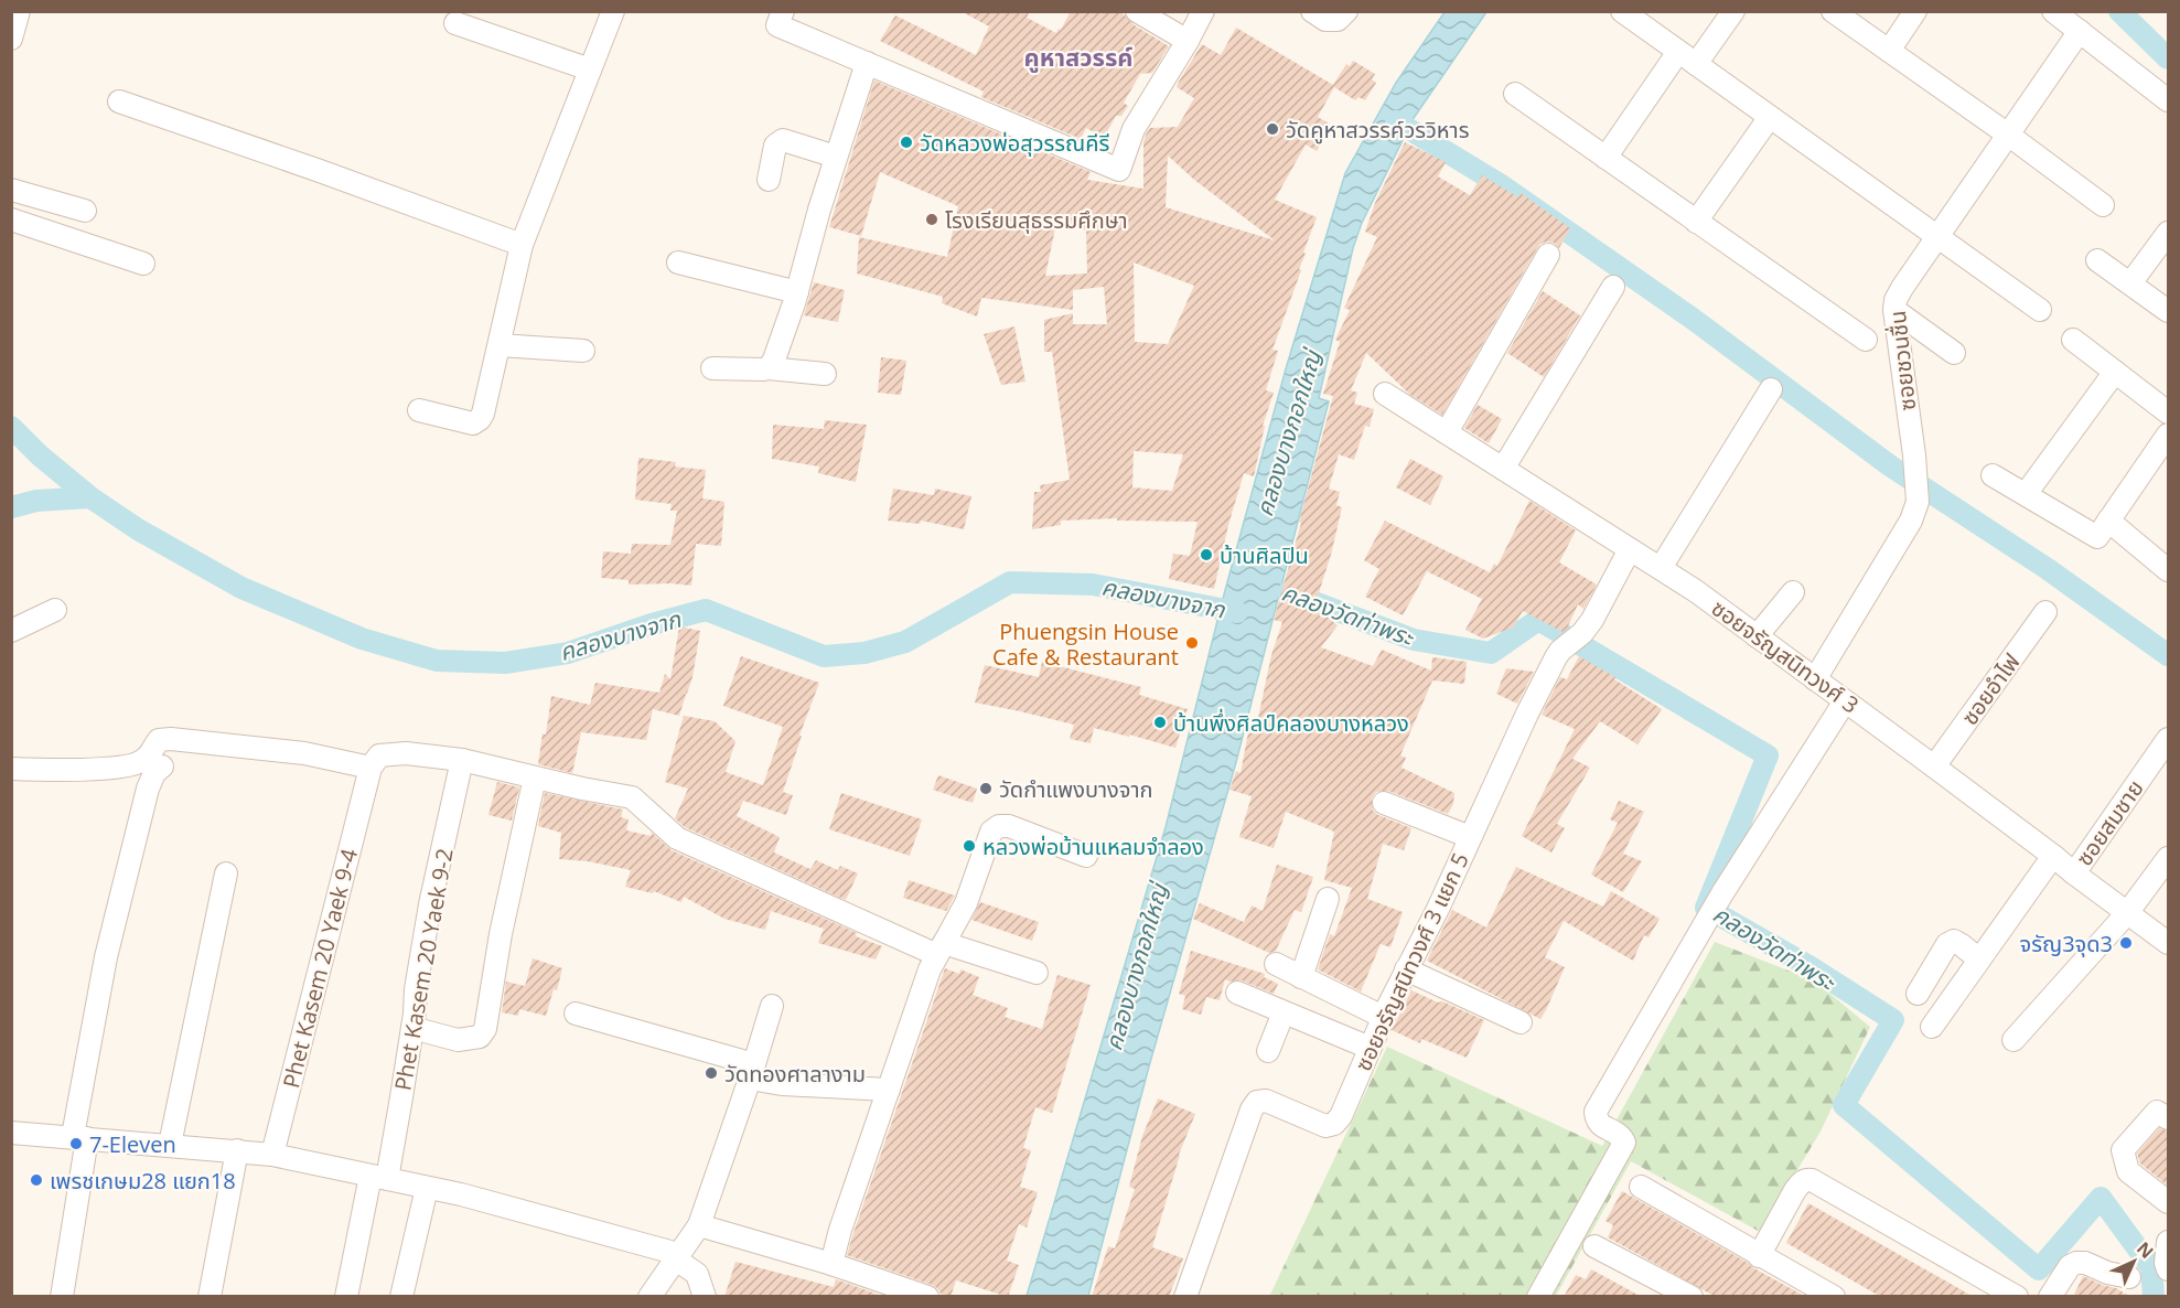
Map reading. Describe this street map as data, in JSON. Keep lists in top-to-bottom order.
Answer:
{
  "streets": {
    "street": [
      "ซอยชวนชื่น",
      "ซอยจรัญสนิทวงศ์ 3",
      "ซอยอำไฟ",
      "ซอยสมชาย",
      "ซอยจรัญสนิทวงศ์ 3 แยก 5",
      "Phet Kasem 20 Yaek 9-4",
      "Phet Kasem 20 Yaek 9-2"
    ]
  },
  "crossings": [
    ["ซอยชวนชื่น", "ซอยจรัญสนิทวงศ์ 3"],
    ["ซอยจรัญสนิทวงศ์ 3", "ซอยอำไฟ"],
    ["ซอยจรัญสนิทวงศ์ 3", "ซอยสมชาย"],
    ["ซอยจรัญสนิทวงศ์ 3", "ซอยจรัญสนิทวงศ์ 3 แยก 5"]
  ],
  "districts": ["คูหาสวรรค์"],
  "water": ["คลองบางกอกใหญ่", "คลองบางจาก", "คลองวัดท่าพระ"],
  "places": [
    "วัดคูหาสวรรค์วรวิหาร",
    "วัดหลวงพ่อสุวรรณคีรี",
    "โรงเรียนสุธรรมศึกษา",
    "บ้านศิลปิน",
    "Phuengsin House Cafe & Restaurant",
    "บ้านพึ่งศิลป์คลองบางหลวง",
    "วัดกำแพงบางจาก",
    "หลวงพ่อบ้านแหลมจำลอง",
    "จรัญ3จุด3",
    "วัดทองศาลางาม",
    "7-Eleven",
    "เพรชเกษม28 แยก18"
  ],
  "north": "top right"
}
